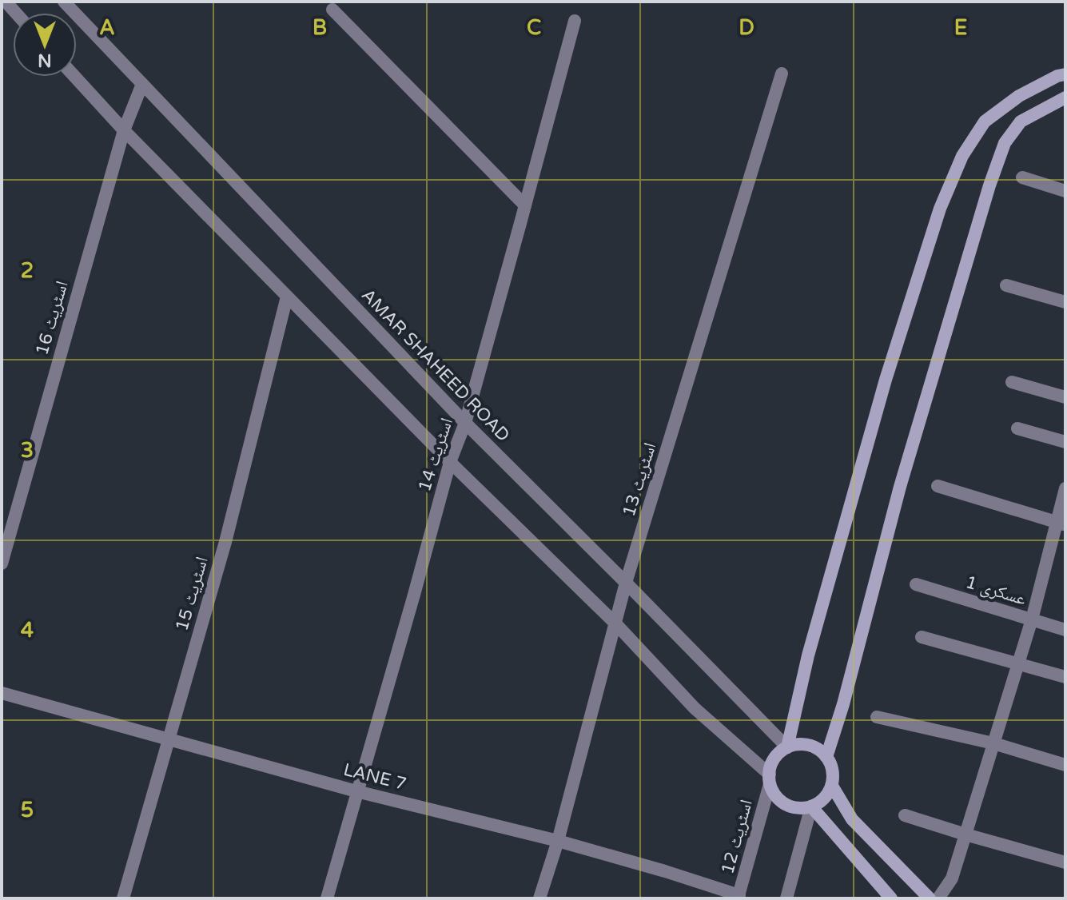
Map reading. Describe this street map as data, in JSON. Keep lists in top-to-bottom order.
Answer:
{
  "streets": {
    "street": [
      "اسٹریٹ 16",
      "AMAR SHAHEED ROAD",
      "اسٹریٹ 14",
      "اسٹریٹ 13",
      "عسکری 1",
      "اسٹریٹ 15",
      "LANE 7",
      "اسٹریٹ 12"
    ]
  },
  "crossings": [
    ["اسٹریٹ 16", "AMAR SHAHEED ROAD"],
    ["AMAR SHAHEED ROAD", "اسٹریٹ 14"],
    ["AMAR SHAHEED ROAD", "اسٹریٹ 13"],
    ["AMAR SHAHEED ROAD", "اسٹریٹ 12"],
    ["اسٹریٹ 14", "LANE 7"],
    ["اسٹریٹ 13", "LANE 7"],
    ["اسٹریٹ 15", "LANE 7"],
    ["LANE 7", "اسٹریٹ 12"]
  ],
  "north": "bottom",
  "grid": {
    "columns": [
      "A",
      "B",
      "C",
      "D",
      "E"
    ],
    "rows": [
      "2",
      "3",
      "4",
      "5"
    ]
  }
}
